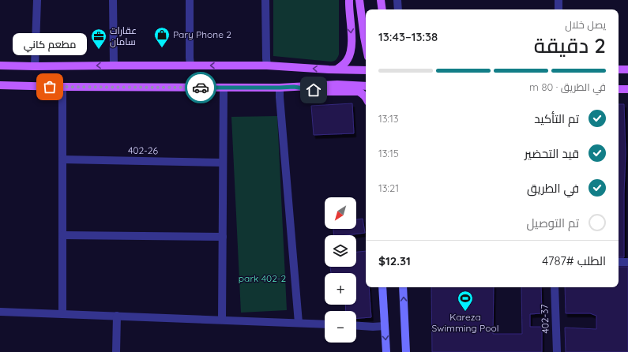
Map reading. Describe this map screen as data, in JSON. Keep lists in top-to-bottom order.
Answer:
{
  "streets": {
    "street": ["402-26", "402-37"]
  },
  "parks": ["park 402-2"],
  "places": {
    "shop": ["Pary Phone 2"],
    "office": ["عقارات سامان"],
    "other": ["مطعم كاني"],
    "sports": ["Kareza Swimming Pool"]
  },
  "north": "bottom left",
  "page": {
    "heading": ["2 دقيقة", "يصل خلال", "13:38–13:43"],
    "panel": ["الطلب #4787", "$12.31"],
    "bubble": "مطعم كاني",
    "bar": "في الطريق · 80 m",
    "list": [
      ["تم التأكيد", "13:13"],
      ["قيد التحضير", "13:15"],
      ["في الطريق", "13:21"],
      "تم التوصيل"
    ],
    "map_buttons": ["+", "−"]
  }
}
